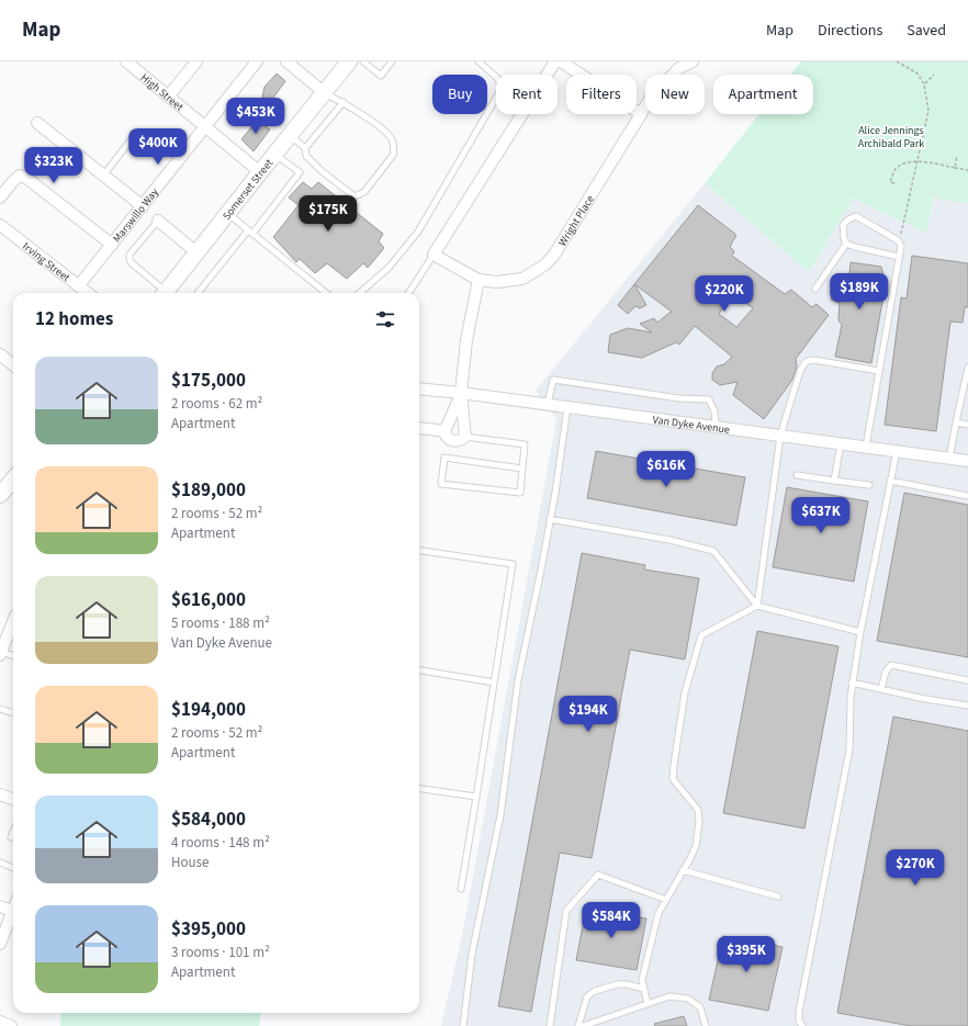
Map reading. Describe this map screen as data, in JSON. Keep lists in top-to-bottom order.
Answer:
{
  "streets": {
    "main road": ["Somerset Street"],
    "street": [
      "High Street",
      "Marswillo Way",
      "Wright Place",
      "Irving Street",
      "Van Dyke Avenue"
    ]
  },
  "crossings": [
    ["High Street", "Somerset Street"],
    ["High Street", "Marswillo Way"],
    ["Marswillo Way", "Irving Street"]
  ],
  "parks": ["Alice Jennings Archibald Park"],
  "page": {
    "header": "Map",
    "nav": ["Map", "Directions", "Saved"],
    "chip": [
      "Buy",
      "Rent",
      "Filters",
      "New",
      "Apartment"
    ],
    "price": [
      "$453K",
      "$400K",
      "$323K",
      "$175K",
      "$189K",
      "$220K",
      "$616K",
      "$637K",
      "$194K",
      "$270K",
      "$584K",
      "$395K"
    ],
    "heading": "12 homes",
    "list": [
      {
        "name": "$175,000",
        "note": "2 rooms · 62 m² · Apartment"
      },
      {
        "name": "$189,000",
        "note": "2 rooms · 52 m² · Apartment"
      },
      {
        "name": "$616,000",
        "note": "5 rooms · 188 m² · Van Dyke Avenue"
      },
      {
        "name": "$194,000",
        "note": "2 rooms · 52 m² · Apartment"
      },
      {
        "name": "$584,000",
        "note": "4 rooms · 148 m² · House"
      },
      {
        "name": "$395,000",
        "note": "3 rooms · 101 m² · Apartment"
      }
    ]
  }
}
